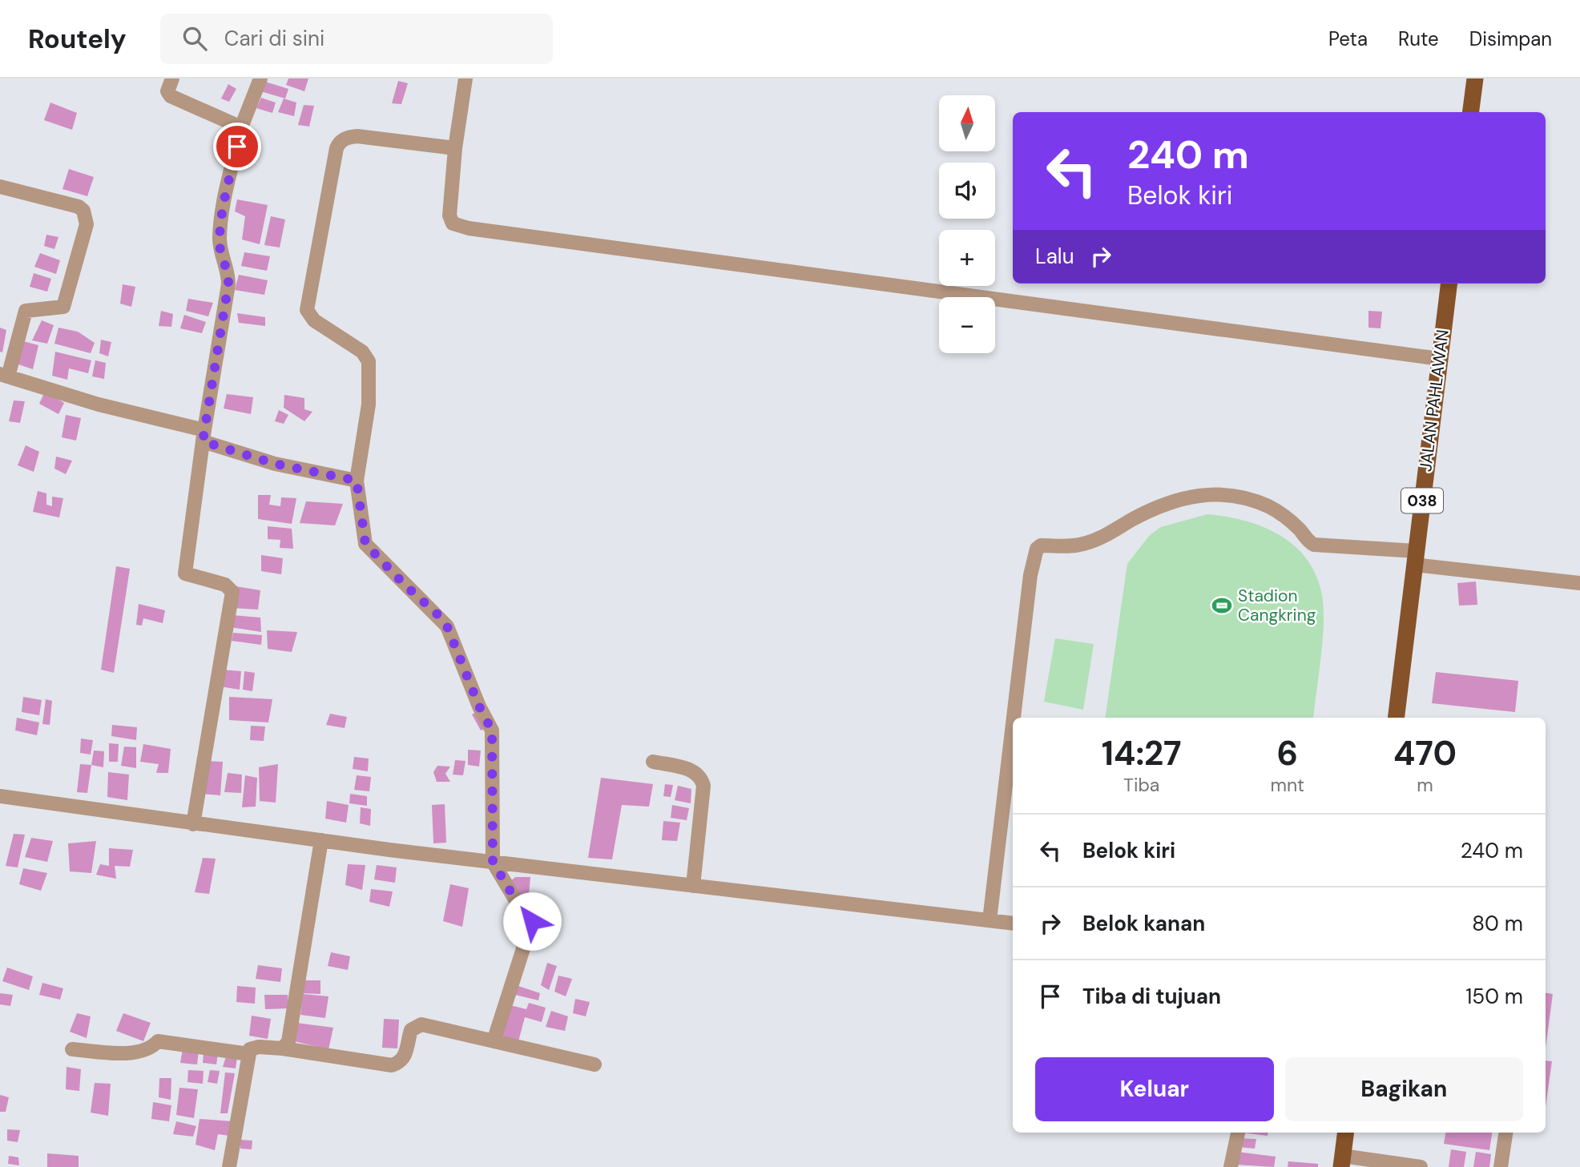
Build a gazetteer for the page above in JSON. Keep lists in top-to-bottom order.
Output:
{
  "streets": {
    "main road": ["JALAN PAHLAWAN", "038"]
  },
  "places": {
    "sports": ["Stadion Cangkring"]
  },
  "north": "top",
  "page": {
    "header": "Routely",
    "search": "Cari di sini",
    "nav": ["Peta", "Rute", "Disimpan"],
    "map_buttons": ["+", "−"],
    "turn": ["240 m", "Belok kiri"],
    "then": "Lalu",
    "eta": [
      "14:27",
      "Tiba",
      "6",
      "mnt",
      "470",
      "m"
    ],
    "list": [
      {
        "name": "Belok kiri",
        "value": "240 m"
      },
      {
        "name": "Belok kanan",
        "value": "80 m"
      },
      {
        "name": "Tiba di tujuan",
        "value": "150 m"
      }
    ],
    "buttons": ["Keluar", "Bagikan"]
  }
}
